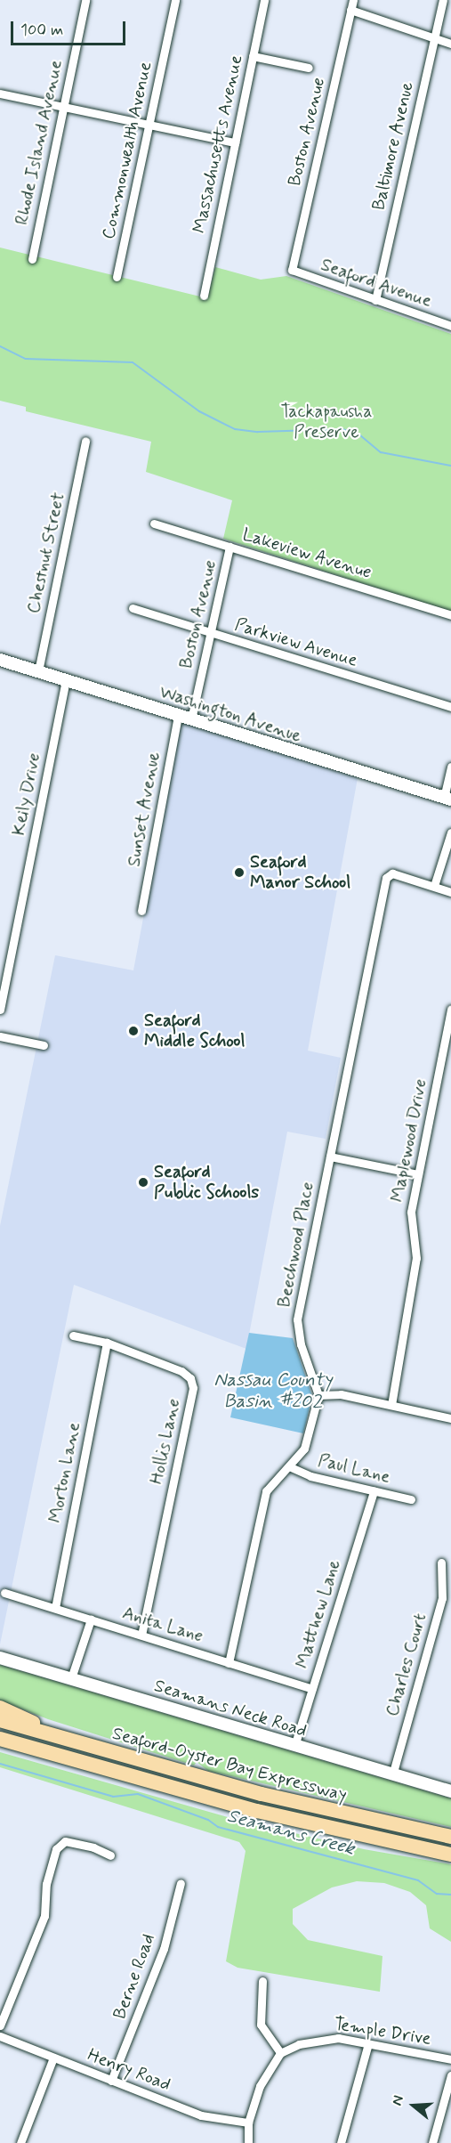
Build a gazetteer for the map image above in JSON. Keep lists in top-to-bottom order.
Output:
{
  "streets": {
    "highway": ["Seaford-Oyster Bay Expressway"],
    "street": [
      "Boston Avenue",
      "Rhode Island Avenue",
      "Massachusetts Avenue",
      "Baltimore Avenue",
      "Commonwealth Avenue",
      "Seaford Avenue",
      "Chestnut Street",
      "Lakeview Avenue",
      "Parkview Avenue",
      "Washington Avenue",
      "Keily Drive",
      "Sunset Avenue",
      "Maplewood Drive",
      "Beechwood Place",
      "Hollis Lane",
      "Paul Lane",
      "Morton Lane",
      "Matthew Lane",
      "Anita Lane",
      "Charles Court",
      "Seamans Neck Road",
      "Berne Road",
      "Temple Drive",
      "Henry Road"
    ]
  },
  "crossings": [
    ["Boston Avenue", "Seaford Avenue"],
    ["Boston Avenue", "Lakeview Avenue"],
    ["Boston Avenue", "Parkview Avenue"],
    ["Boston Avenue", "Washington Avenue"],
    ["Baltimore Avenue", "Seaford Avenue"],
    ["Chestnut Street", "Washington Avenue"],
    ["Washington Avenue", "Keily Drive"],
    ["Washington Avenue", "Sunset Avenue"],
    ["Hollis Lane", "Morton Lane"],
    ["Hollis Lane", "Anita Lane"],
    ["Paul Lane", "Matthew Lane"],
    ["Morton Lane", "Anita Lane"],
    ["Matthew Lane", "Anita Lane"],
    ["Matthew Lane", "Seamans Neck Road"],
    ["Charles Court", "Seamans Neck Road"],
    ["Berne Road", "Henry Road"]
  ],
  "water": ["Nassau County Basin #202", "Seamans Creek"],
  "parks": ["Tackapausha Preserve"],
  "places": ["Seaford Manor School", "Seaford Middle School", "Seaford Public Schools"],
  "scale_bar": "100 m",
  "north": "left"
}
